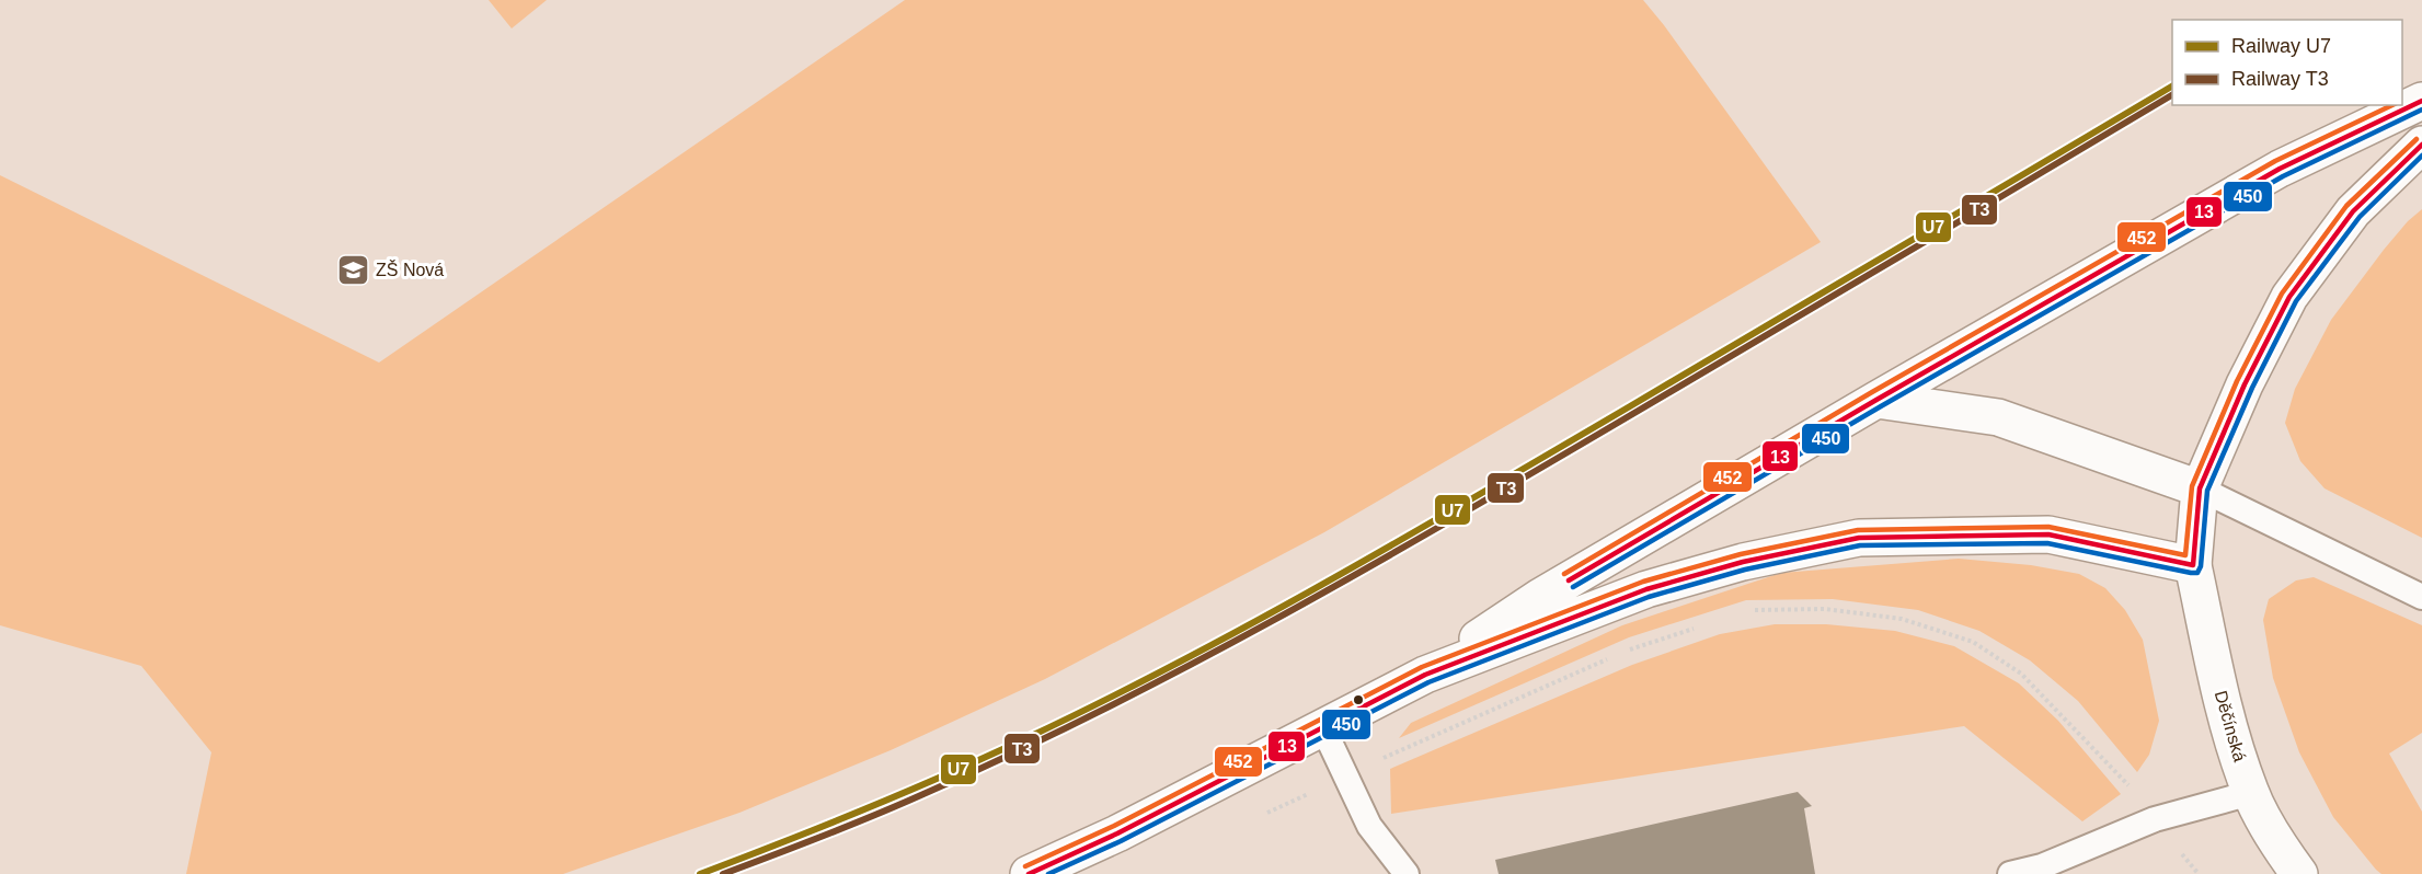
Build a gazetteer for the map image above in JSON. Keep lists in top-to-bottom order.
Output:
{
  "streets": {
    "main road": ["Děčínská"]
  },
  "places": {
    "school or university": ["ZŠ Nová"]
  },
  "lines": [
    "rail line U7",
    "rail line T3",
    "transit line 13",
    "transit line 452",
    "transit line 450"
  ],
  "legend": ["Railway U7", "Railway T3"]
}
